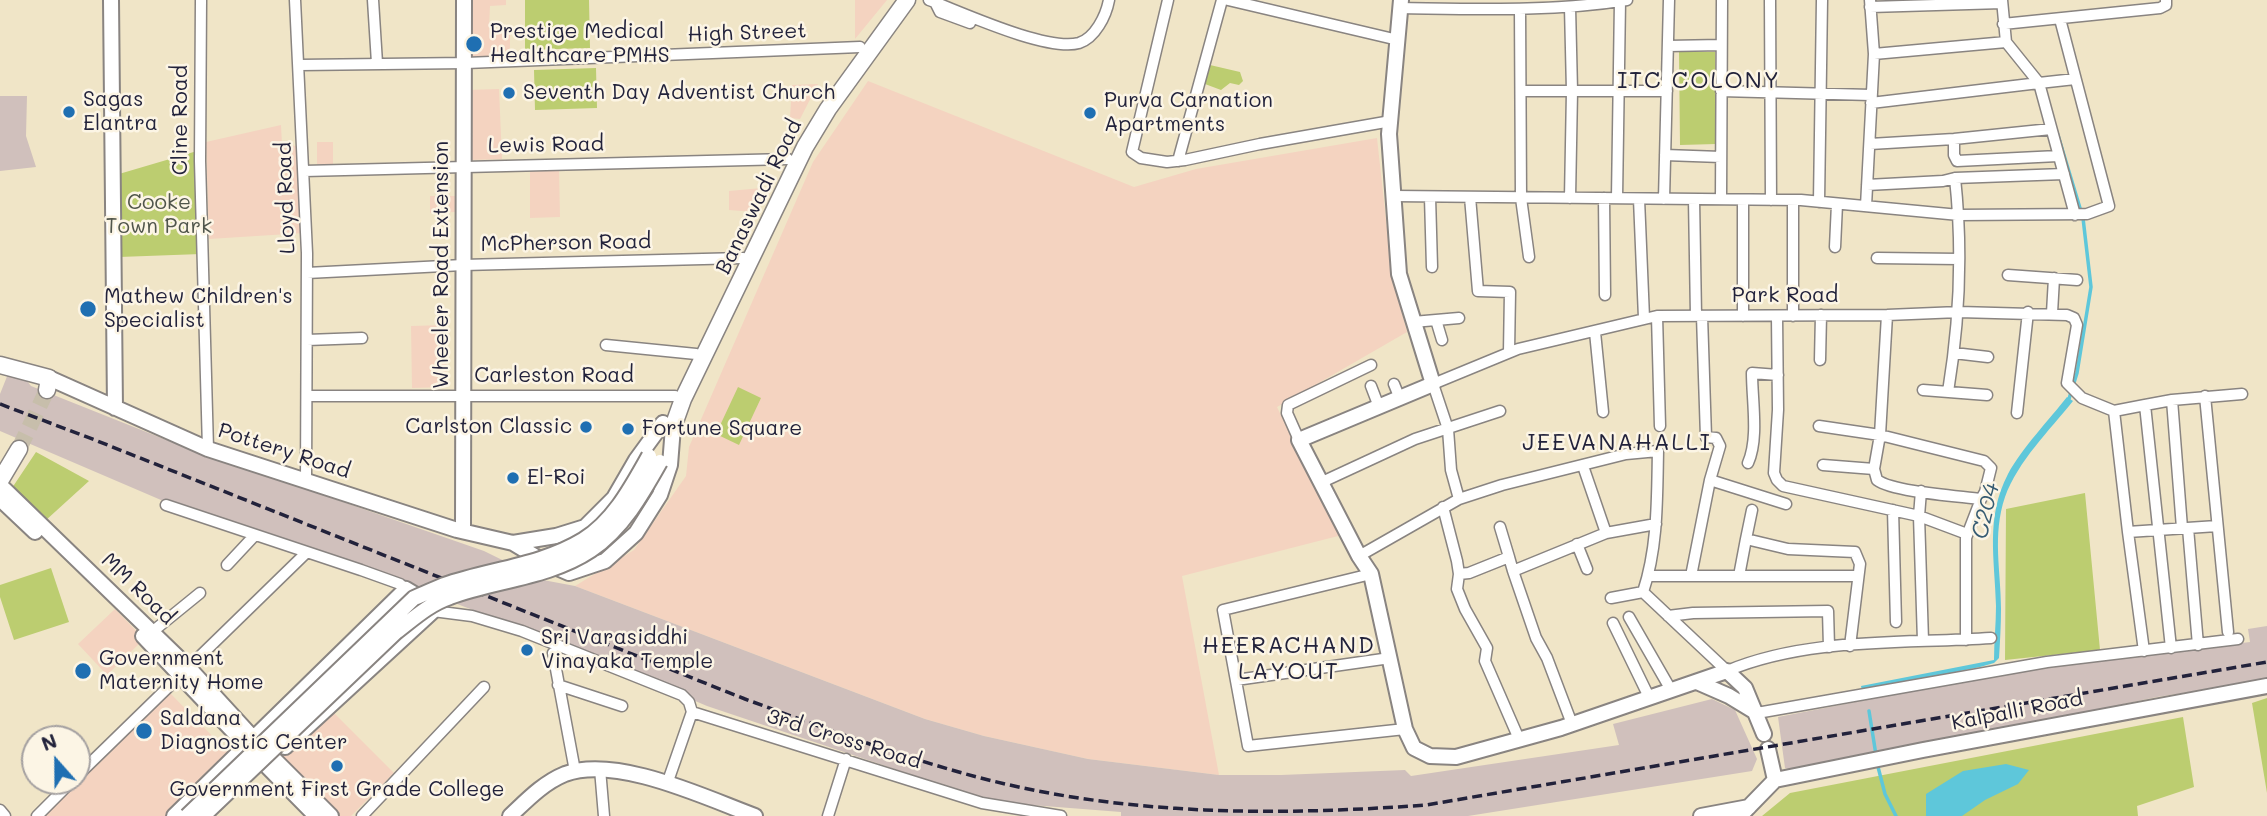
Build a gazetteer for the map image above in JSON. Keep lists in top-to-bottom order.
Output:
{
  "streets": {
    "main road": ["Banaswadi Road"],
    "street": [
      "High Street",
      "Cline Road",
      "Lewis Road",
      "Lloyd Road",
      "McPherson Road",
      "Wheeler Road Extension",
      "Park Road",
      "Carleston Road",
      "Pottery Road",
      "MM Road",
      "Kalpalli Road",
      "3rd Cross Road"
    ]
  },
  "crossings": [
    ["High Street", "Banaswadi Road"],
    ["High Street", "Lloyd Road"],
    ["High Street", "Wheeler Road Extension"],
    ["Cline Road", "Pottery Road"],
    ["Lewis Road", "Banaswadi Road"],
    ["Lewis Road", "Lloyd Road"],
    ["Lewis Road", "Wheeler Road Extension"],
    ["Banaswadi Road", "McPherson Road"],
    ["Banaswadi Road", "Carleston Road"],
    ["Banaswadi Road", "Pottery Road"],
    ["Lloyd Road", "McPherson Road"],
    ["Lloyd Road", "Carleston Road"],
    ["Lloyd Road", "Pottery Road"],
    ["McPherson Road", "Wheeler Road Extension"],
    ["Wheeler Road Extension", "Carleston Road"],
    ["Wheeler Road Extension", "Pottery Road"]
  ],
  "districts": ["ITC COLONY", "JEEVANAHALLI", "HEERACHAND LAYOUT"],
  "water": ["C204"],
  "parks": ["Cooke Town Park"],
  "places": [
    "Prestige Medical Healthcare PMHS",
    "Seventh Day Adventist Church",
    "Sagas Elantra",
    "Purva Carnation Apartments",
    "Mathew Children's Specialist",
    "Carlston Classic",
    "Fortune Square",
    "El-Roi",
    "Sri Varasiddhi Vinayaka Temple",
    "Government Maternity Home",
    "Saldana Diagnostic Center",
    "Government First Grade College"
  ],
  "north": "top"
}
